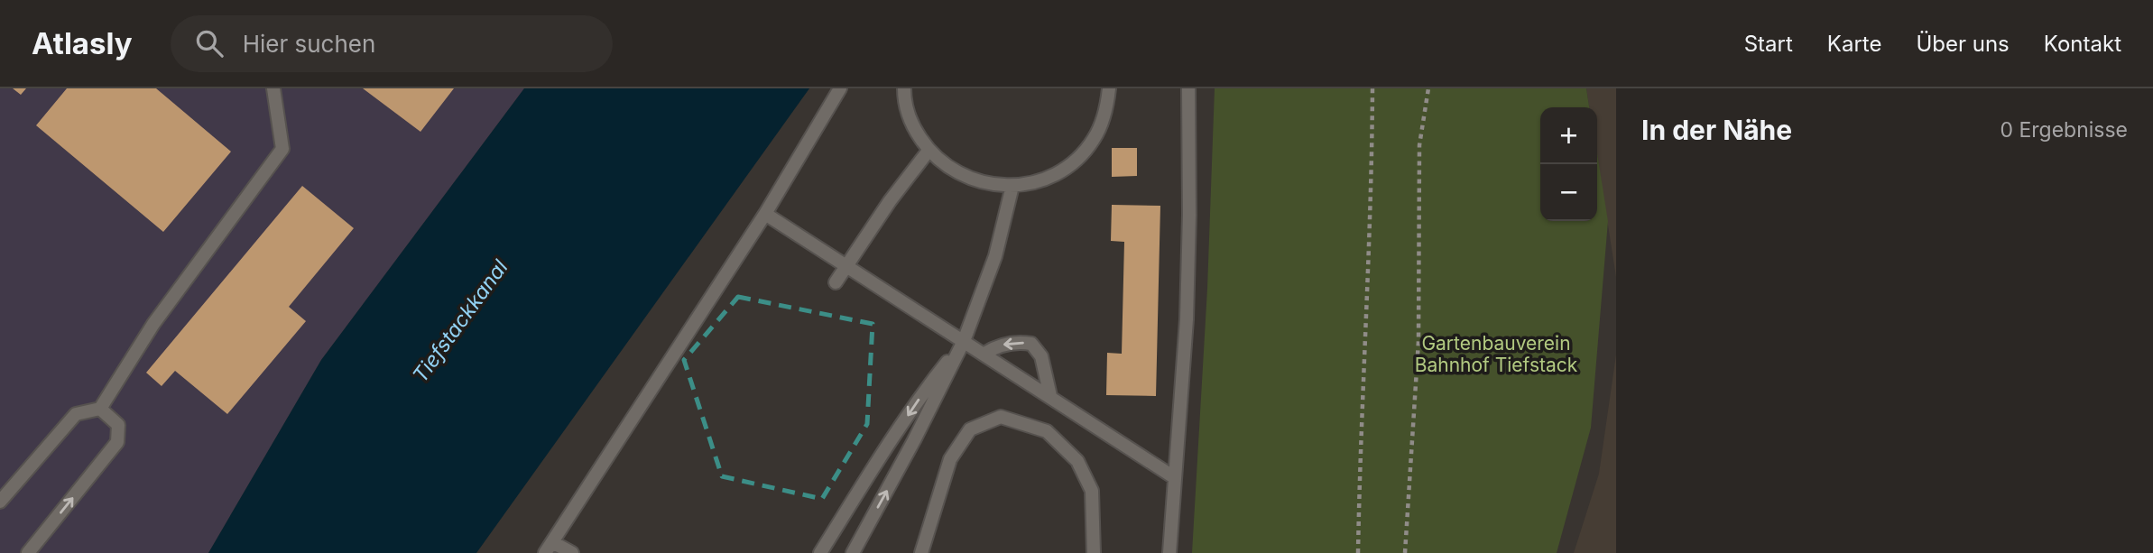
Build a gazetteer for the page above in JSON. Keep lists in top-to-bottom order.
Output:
{
  "water": ["Tiefstackkanal"],
  "parks": ["Gartenbauverein Bahnhof Tiefstack"],
  "page": {
    "header": "Atlasly",
    "search": "Hier suchen",
    "nav": [
      "Start",
      "Karte",
      "Über uns",
      "Kontakt"
    ],
    "heading": ["In der Nähe", "0 Ergebnisse"],
    "map_buttons": ["+", "−"]
  }
}
